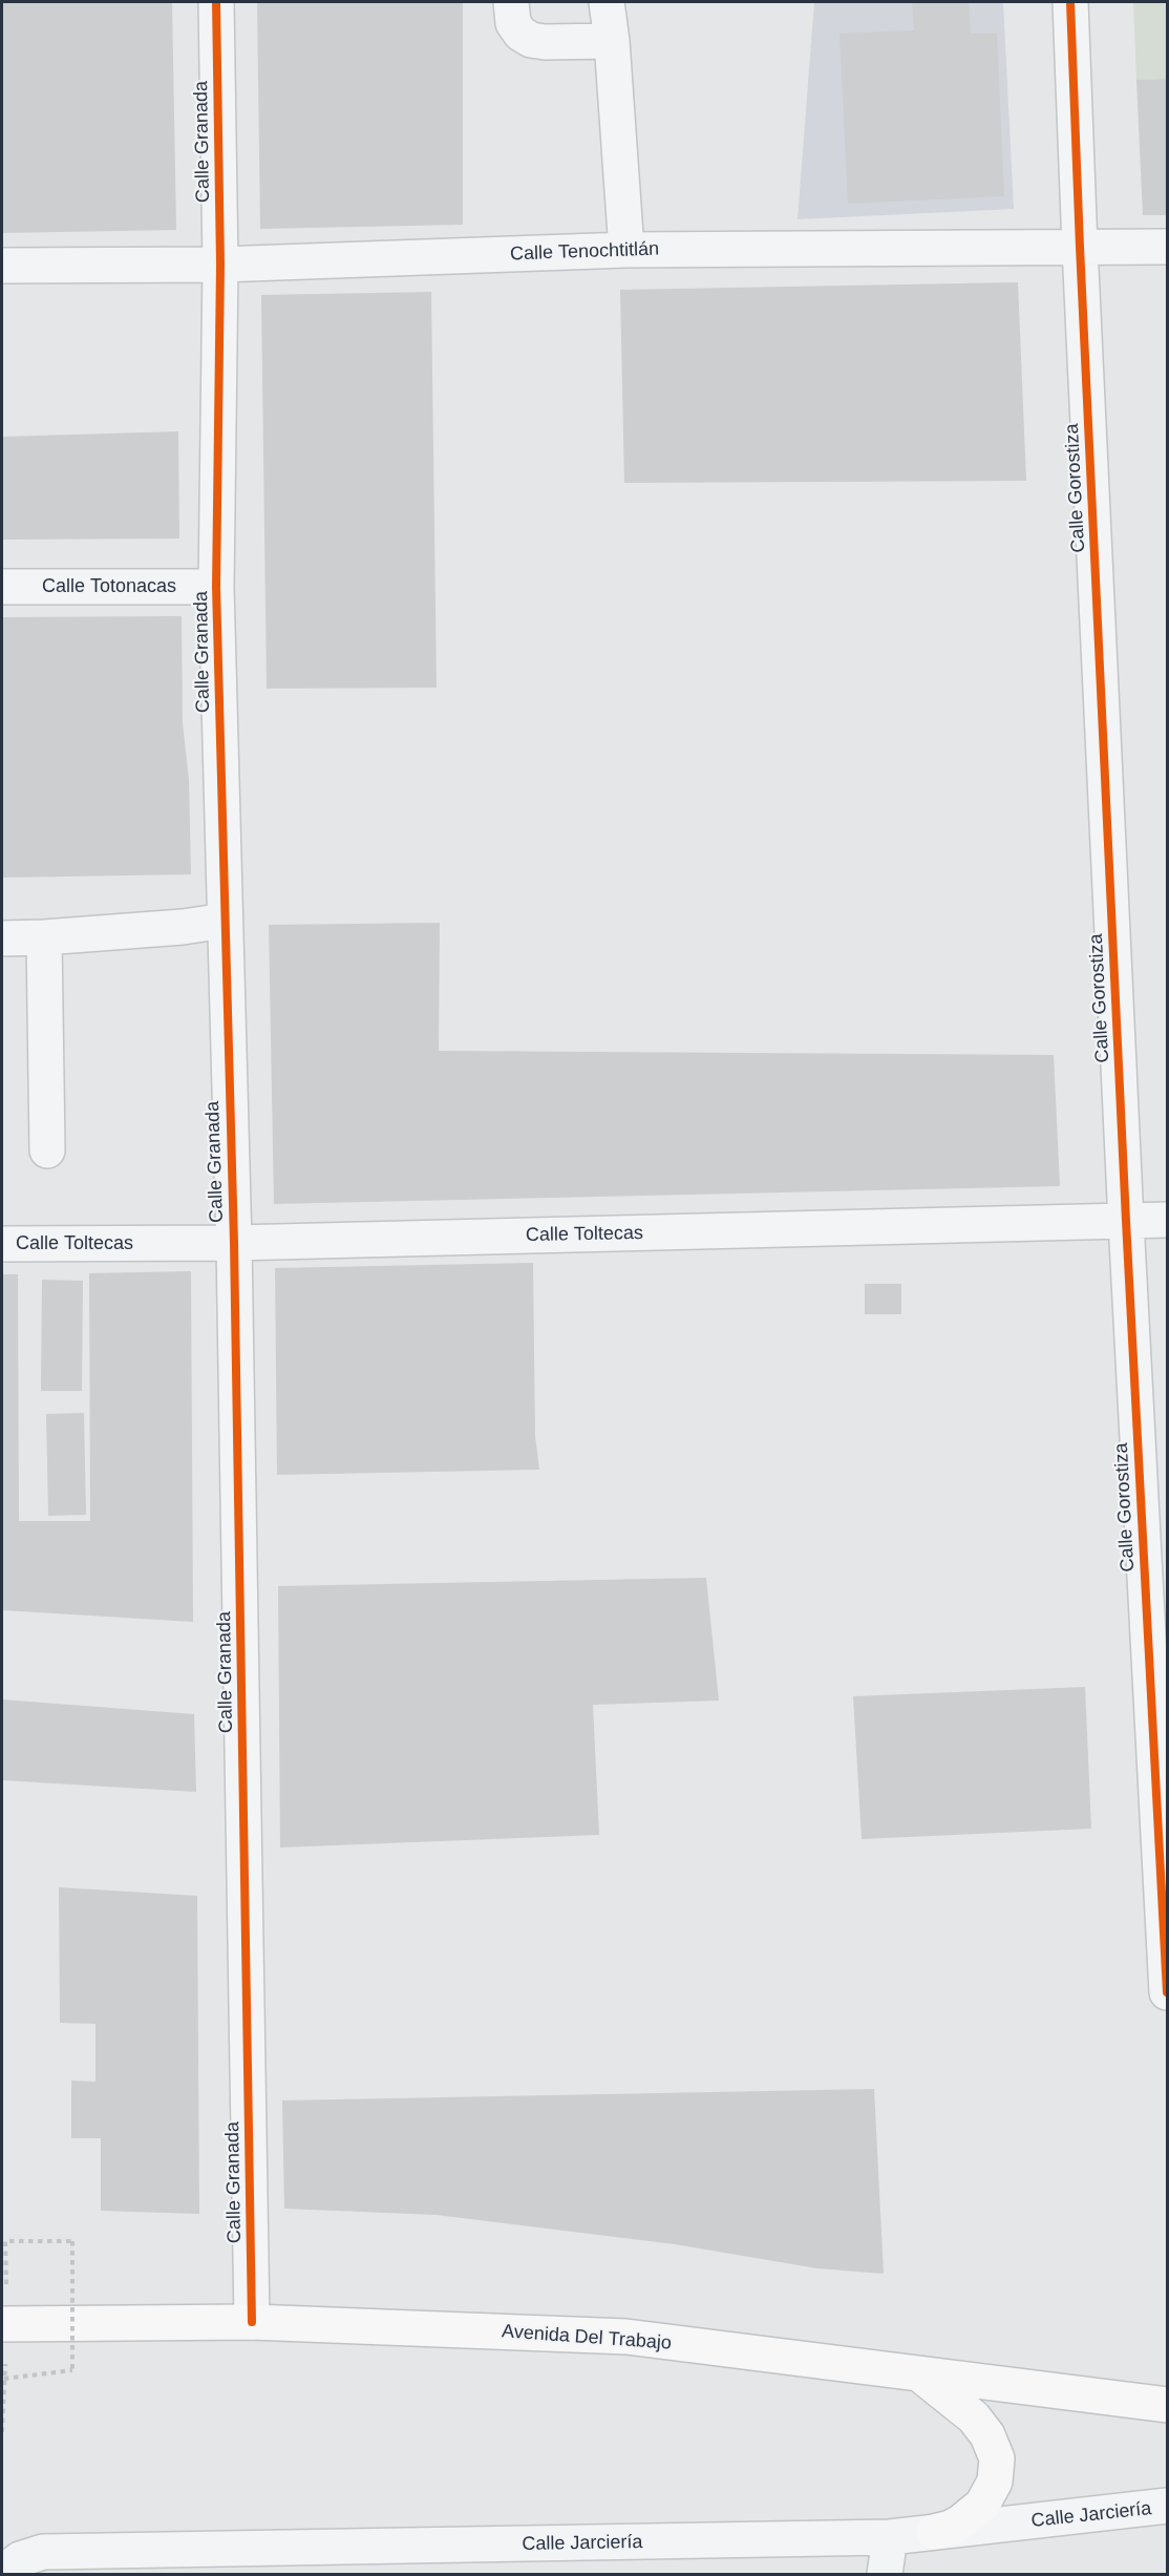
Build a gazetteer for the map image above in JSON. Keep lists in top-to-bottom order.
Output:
{
  "streets": {
    "main road": ["Avenida Del Trabajo"],
    "street": [
      "Calle Granada",
      "Calle Tenochtitlán",
      "Calle Gorostiza",
      "Calle Totonacas",
      "Calle Toltecas",
      "Calle Jarciería"
    ]
  },
  "crossings": [
    ["Calle Granada", "Calle Tenochtitlán"],
    ["Calle Granada", "Calle Totonacas"],
    ["Calle Granada", "Calle Toltecas"],
    ["Calle Granada", "Avenida Del Trabajo"],
    ["Calle Tenochtitlán", "Calle Gorostiza"],
    ["Calle Gorostiza", "Calle Toltecas"]
  ]
}
